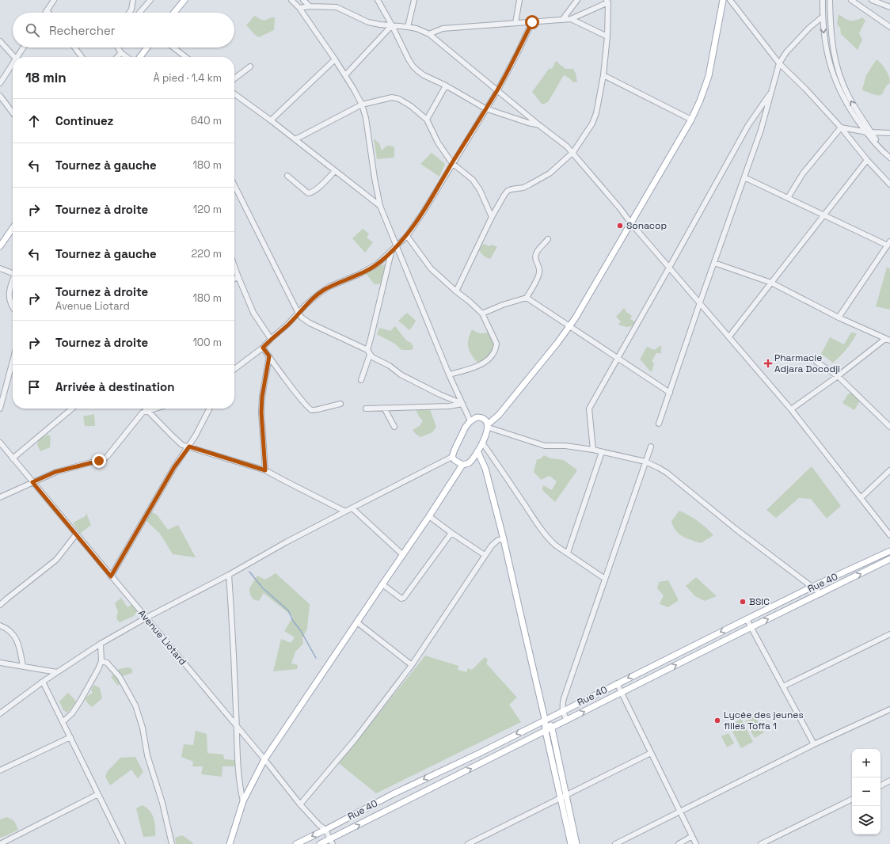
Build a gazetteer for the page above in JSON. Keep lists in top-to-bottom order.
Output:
{
  "streets": {
    "main road": ["Rue 40"],
    "street": ["Avenue Liotard"]
  },
  "crossings": [
    ["Rue 40", "Avenue Liotard"]
  ],
  "places": {
    "other": ["Sonacop", "BSIC", "Lycée des jeunes filles Toffa 1"],
    "health": ["Pharmacie Adjara Docodji"]
  },
  "page": {
    "search": "Rechercher",
    "heading": ["18 min", "À pied · 1.4 km"],
    "list": [
      ["Continuez", "640 m"],
      ["Tournez à gauche", "180 m"],
      ["Tournez à droite", "120 m"],
      ["Tournez à gauche", "220 m"],
      ["Tournez à droite", "Avenue Liotard", "180 m"],
      ["Tournez à droite", "100 m"],
      "Arrivée à destination"
    ],
    "map_buttons": ["+", "−"]
  }
}
